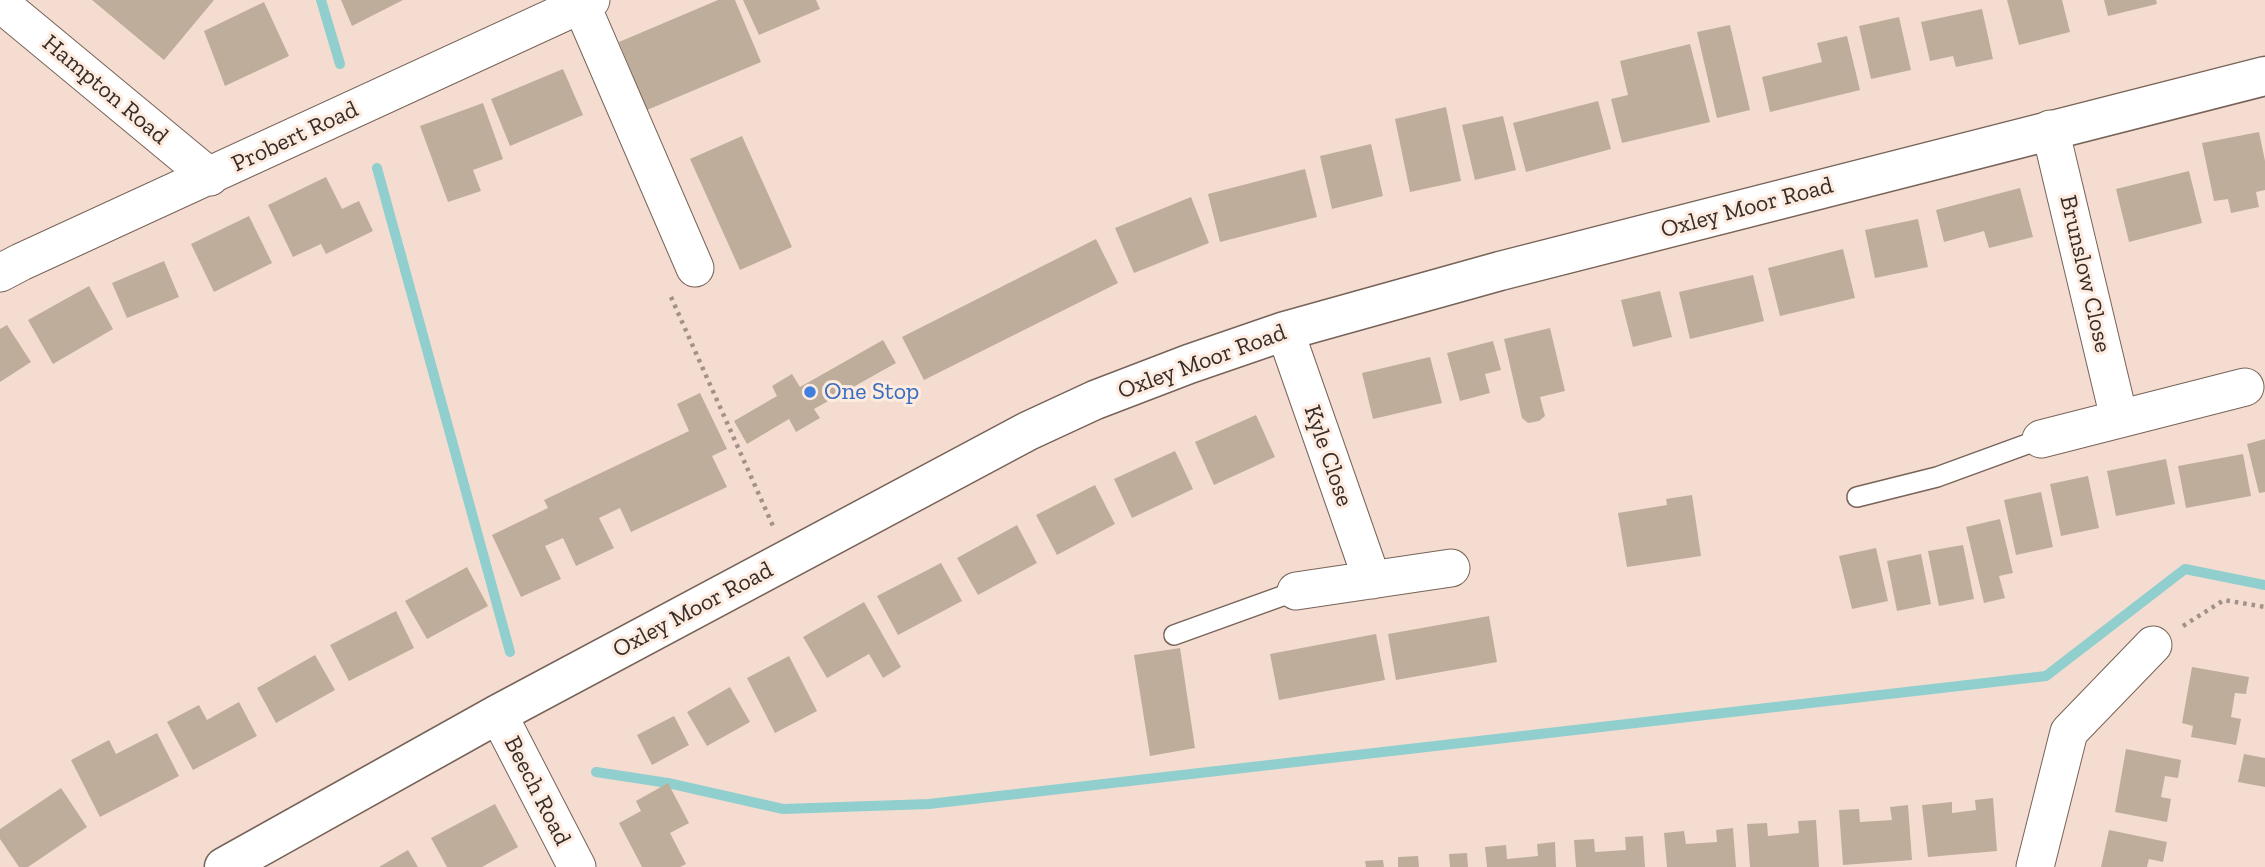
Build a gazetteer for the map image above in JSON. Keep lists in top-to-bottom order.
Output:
{
  "streets": {
    "street": [
      "Hampton Road",
      "Probert Road",
      "Oxley Moor Road",
      "Brunslow Close",
      "Kyle Close",
      "Beech Road"
    ]
  },
  "crossings": [
    ["Hampton Road", "Probert Road"],
    ["Oxley Moor Road", "Brunslow Close"],
    ["Oxley Moor Road", "Kyle Close"],
    ["Oxley Moor Road", "Beech Road"]
  ],
  "places": ["One Stop"]
}
